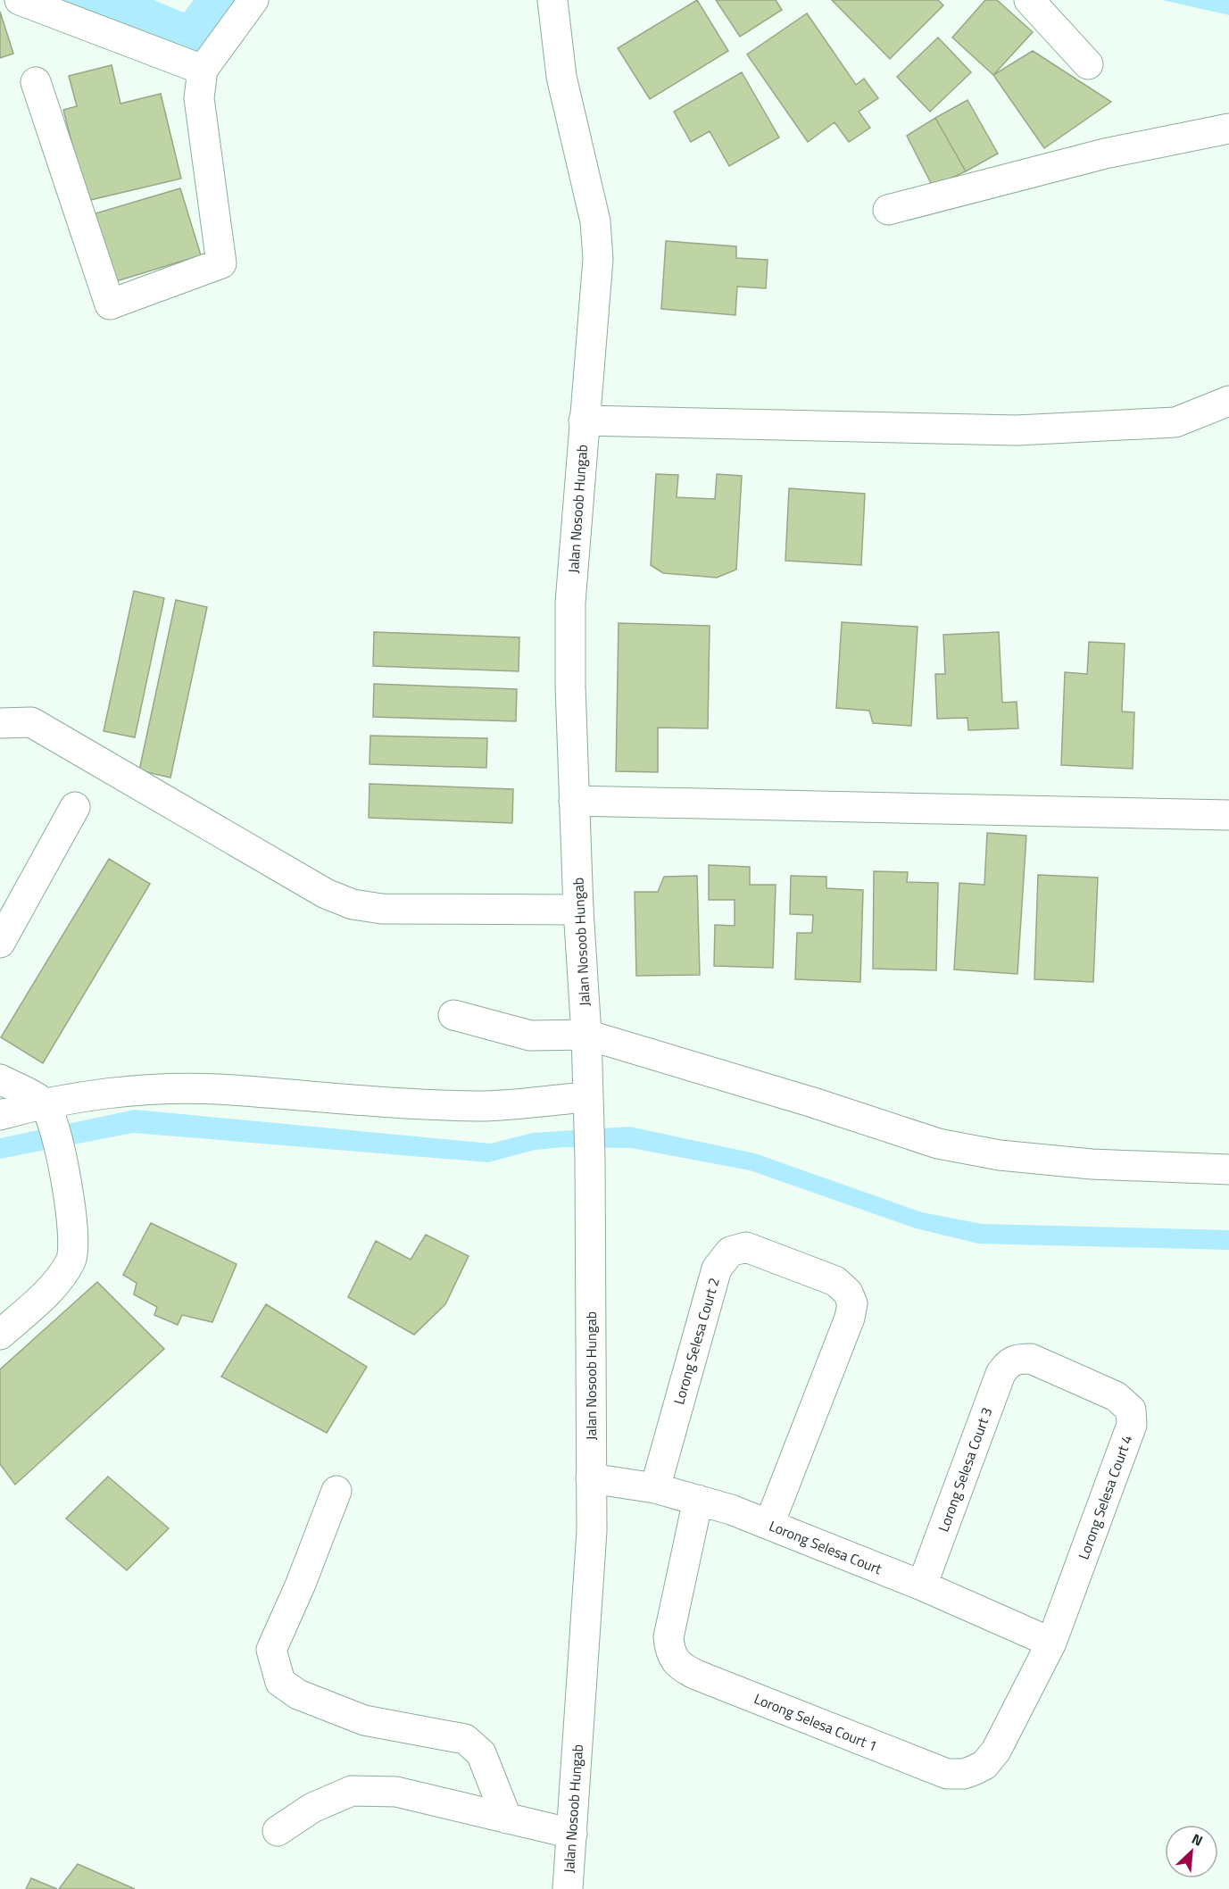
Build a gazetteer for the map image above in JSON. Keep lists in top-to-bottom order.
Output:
{
  "streets": {
    "street": [
      "Jalan Nosoob Hungab",
      "Lorong Selesa Court 2",
      "Lorong Selesa Court 3",
      "Lorong Selesa Court 4",
      "Lorong Selesa Court",
      "Lorong Selesa Court 1"
    ]
  },
  "crossings": [
    ["Jalan Nosoob Hungab", "Lorong Selesa Court"],
    ["Lorong Selesa Court 2", "Lorong Selesa Court"],
    ["Lorong Selesa Court 3", "Lorong Selesa Court 4"],
    ["Lorong Selesa Court 3", "Lorong Selesa Court"],
    ["Lorong Selesa Court 4", "Lorong Selesa Court"],
    ["Lorong Selesa Court 4", "Lorong Selesa Court 1"],
    ["Lorong Selesa Court", "Lorong Selesa Court 1"]
  ],
  "north": "top right"
}
